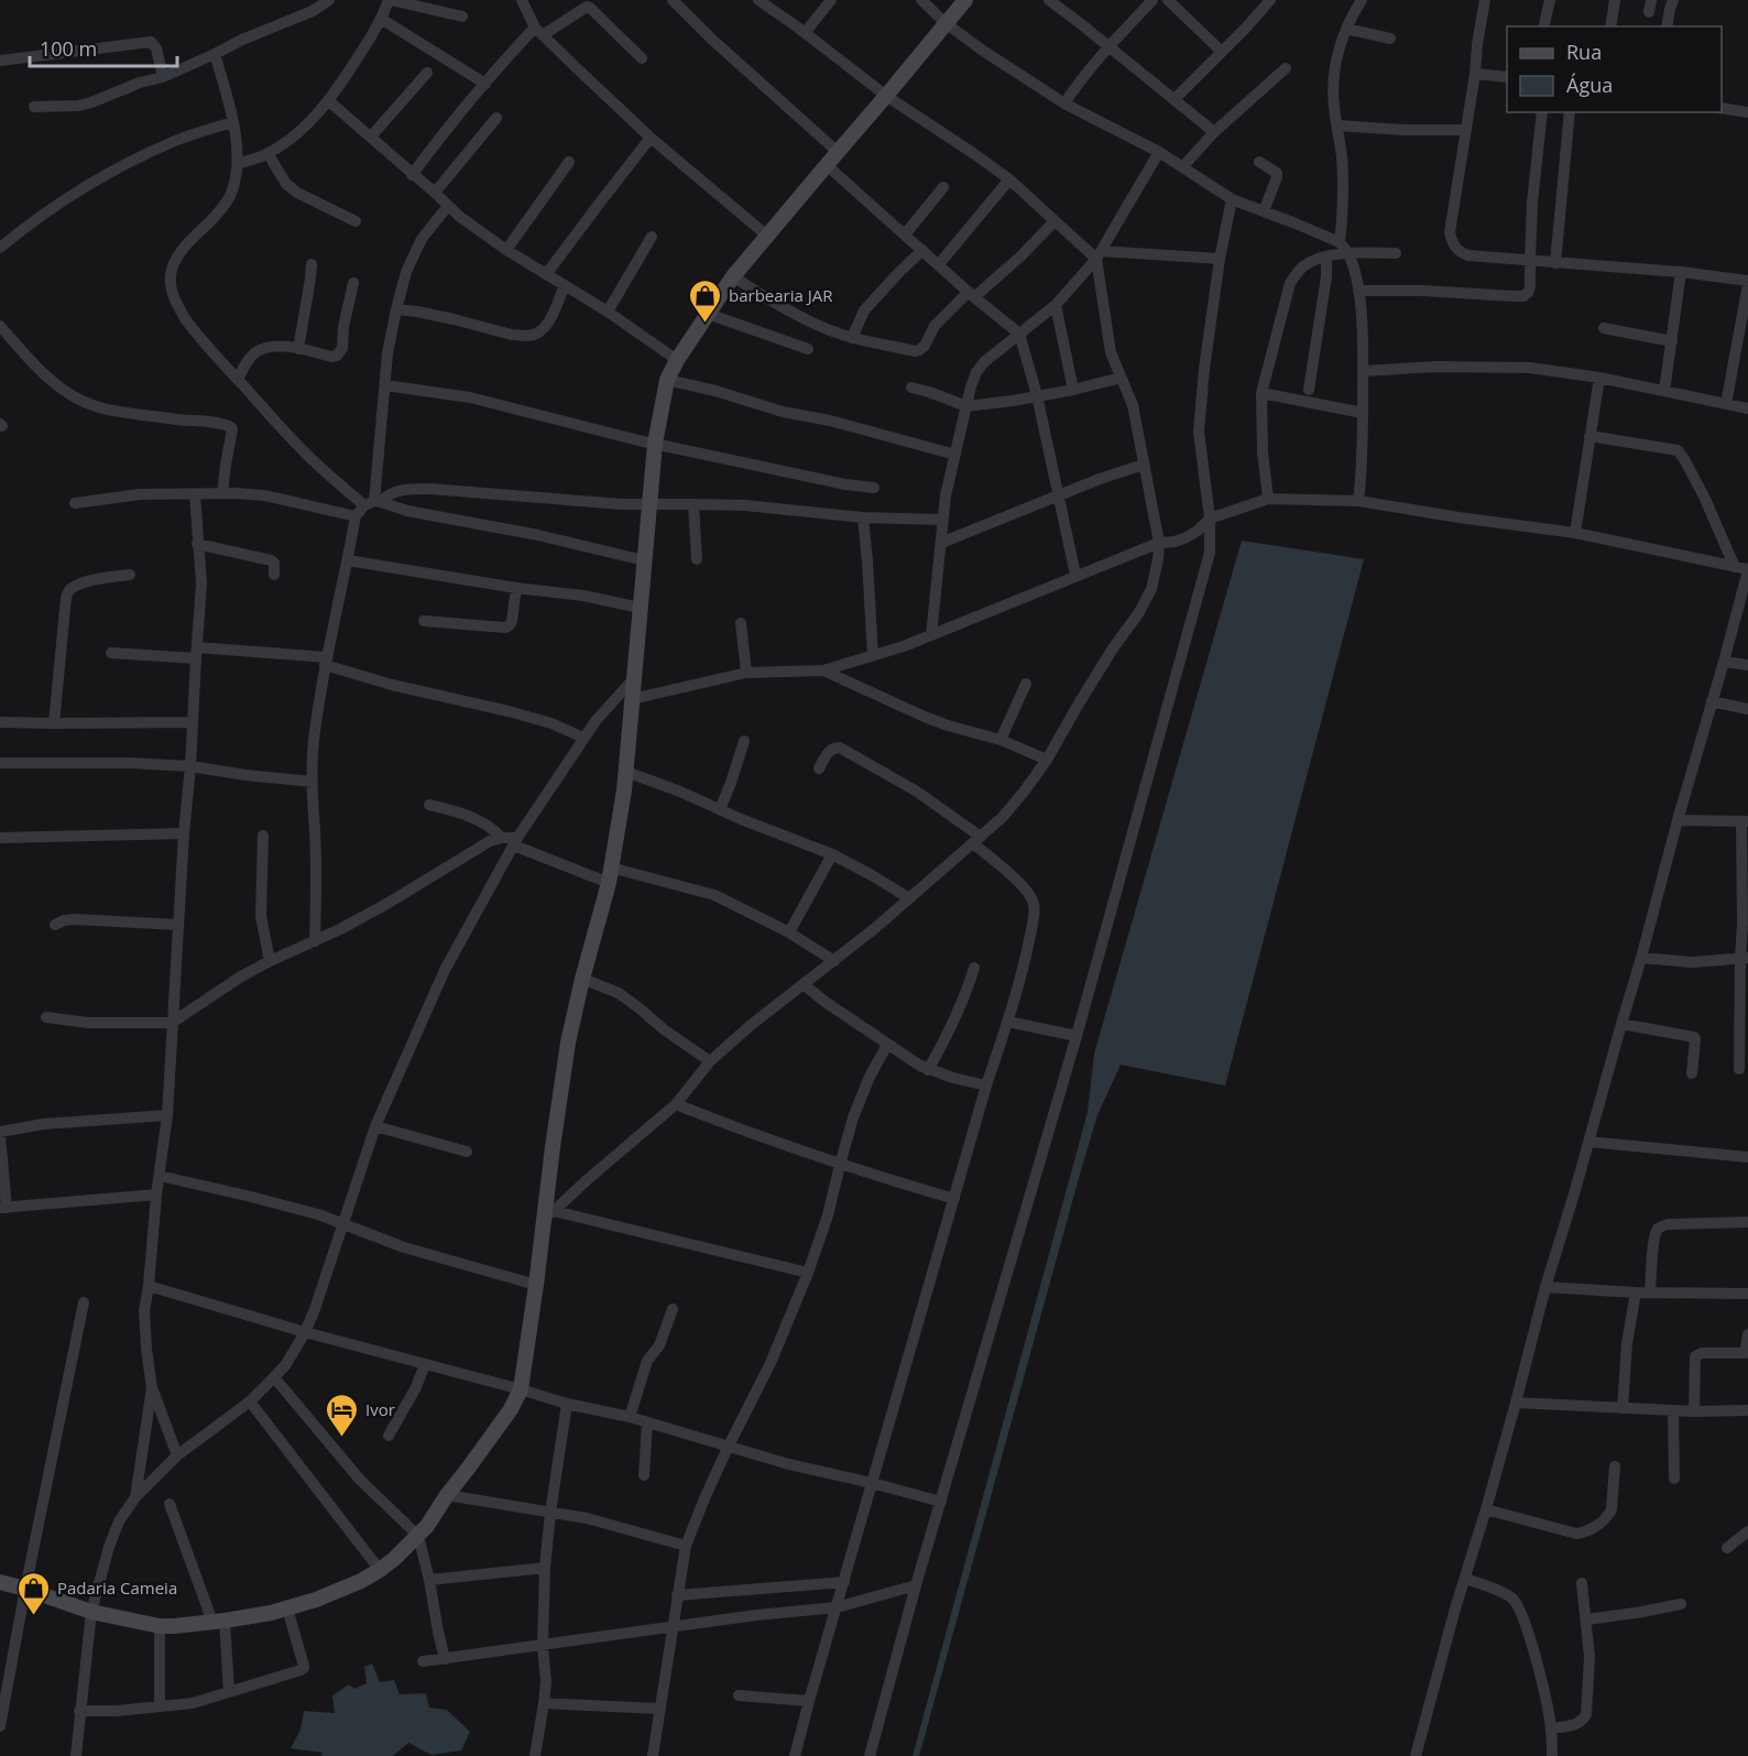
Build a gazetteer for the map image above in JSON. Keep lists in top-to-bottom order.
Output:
{
  "places": {
    "shop": ["barbearia JAR", "Padaria Cameia"],
    "hotel": ["Ivor"]
  },
  "legend": ["Rua", "Água"],
  "scale_bar": "100 m"
}
